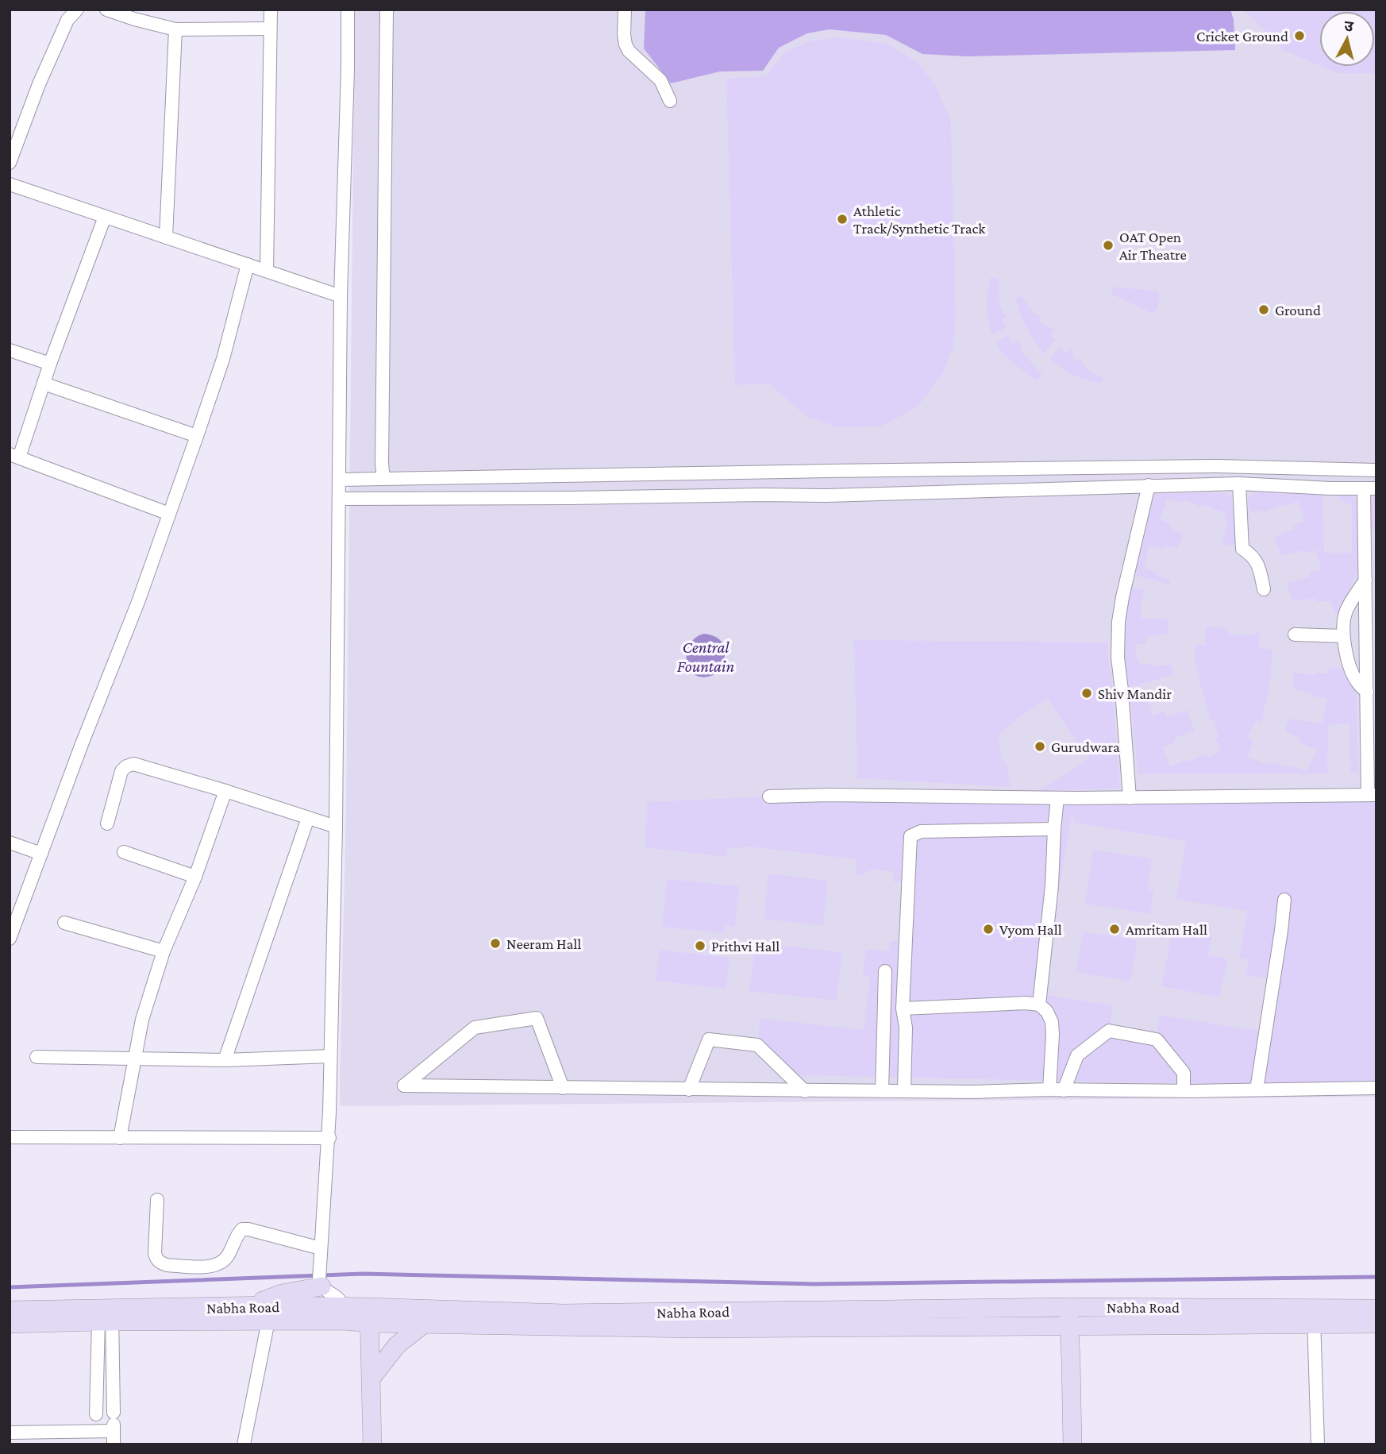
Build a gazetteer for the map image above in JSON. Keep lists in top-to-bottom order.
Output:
{
  "streets": {
    "main road": ["Nabha Road"]
  },
  "water": ["Central Fountain"],
  "places": [
    "Cricket Ground",
    "Athletic Track/Synthetic Track",
    "OAT Open Air Theatre",
    "Ground",
    "Shiv Mandir",
    "Gurudwara",
    "Vyom Hall",
    "Amritam Hall",
    "Neeram Hall",
    "Prithvi Hall"
  ],
  "north": "top"
}
